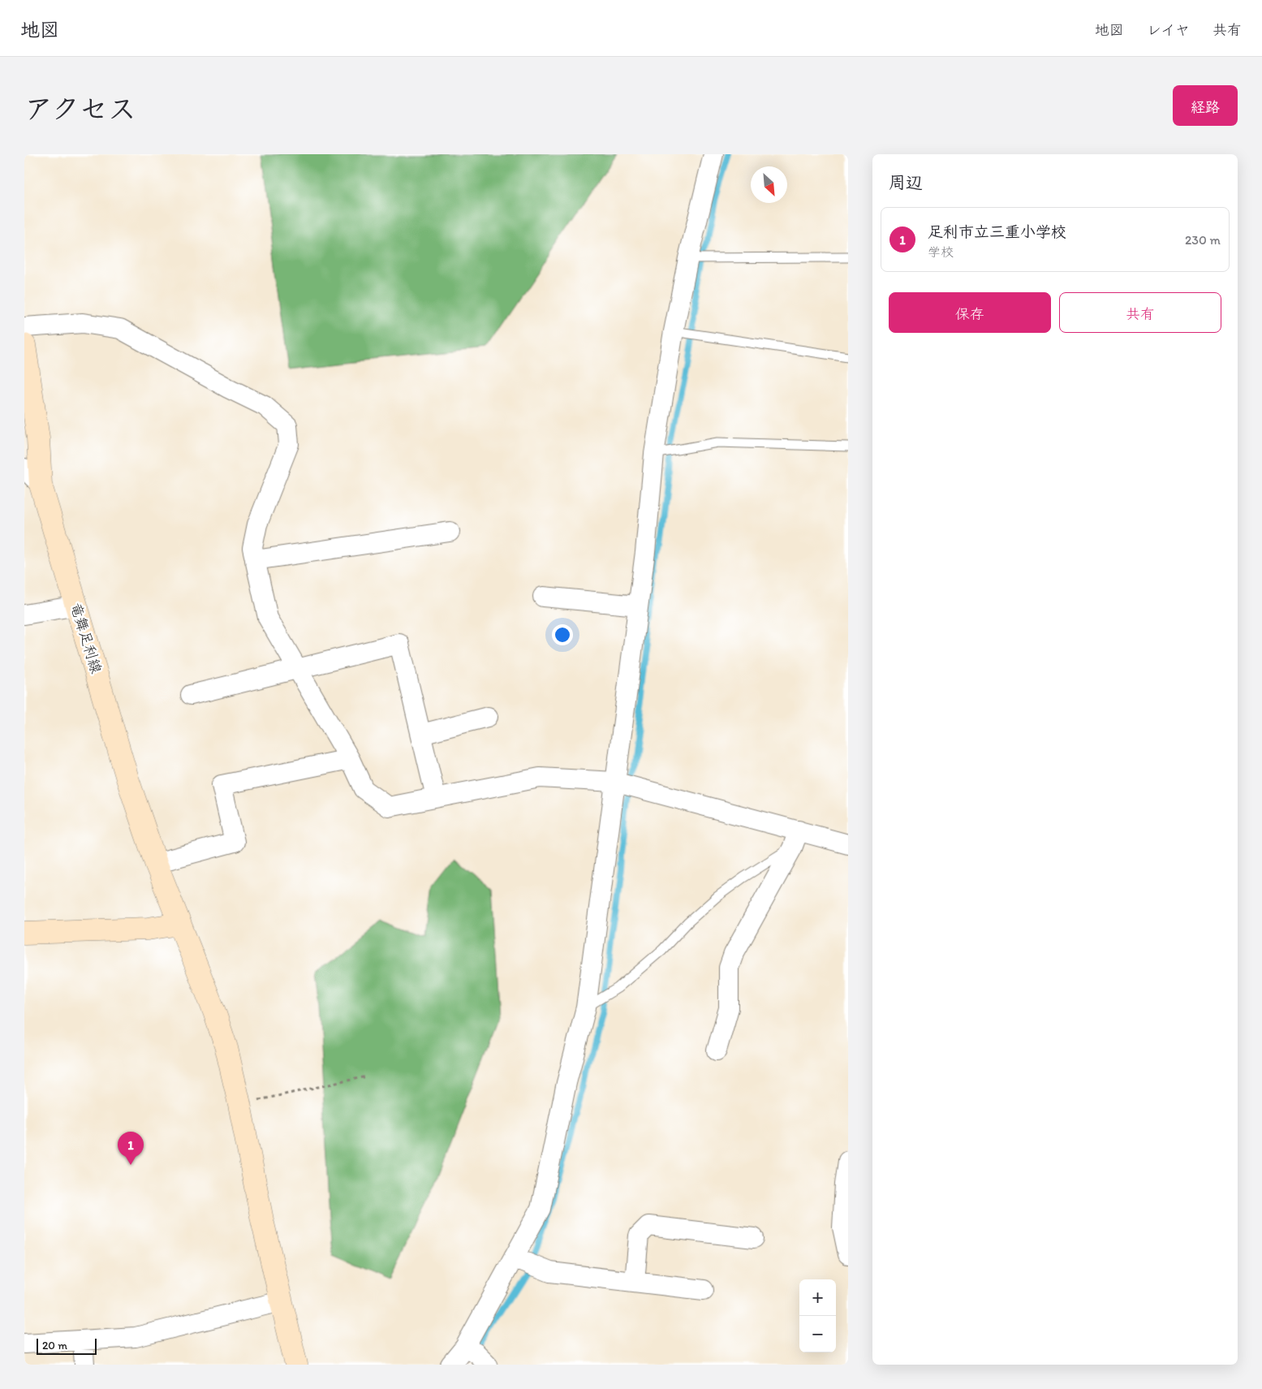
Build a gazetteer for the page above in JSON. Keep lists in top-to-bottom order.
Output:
{
  "streets": {
    "street": ["竜舞足利線"]
  },
  "scale_bar": "20 m",
  "north": "bottom right",
  "page": {
    "header": "地図",
    "nav": ["地図", "レイヤ", "共有"],
    "title": "アクセス",
    "buttons": [
      "経路",
      ["保存", "共有"]
    ],
    "heading": "周辺",
    "list": [
      {
        "mark": "1",
        "name": "足利市立三重小学校",
        "note": "学校",
        "value": "230 m"
      }
    ],
    "pins": "1",
    "map_buttons": ["+", "−"],
    "scale": "20 m"
  }
}
